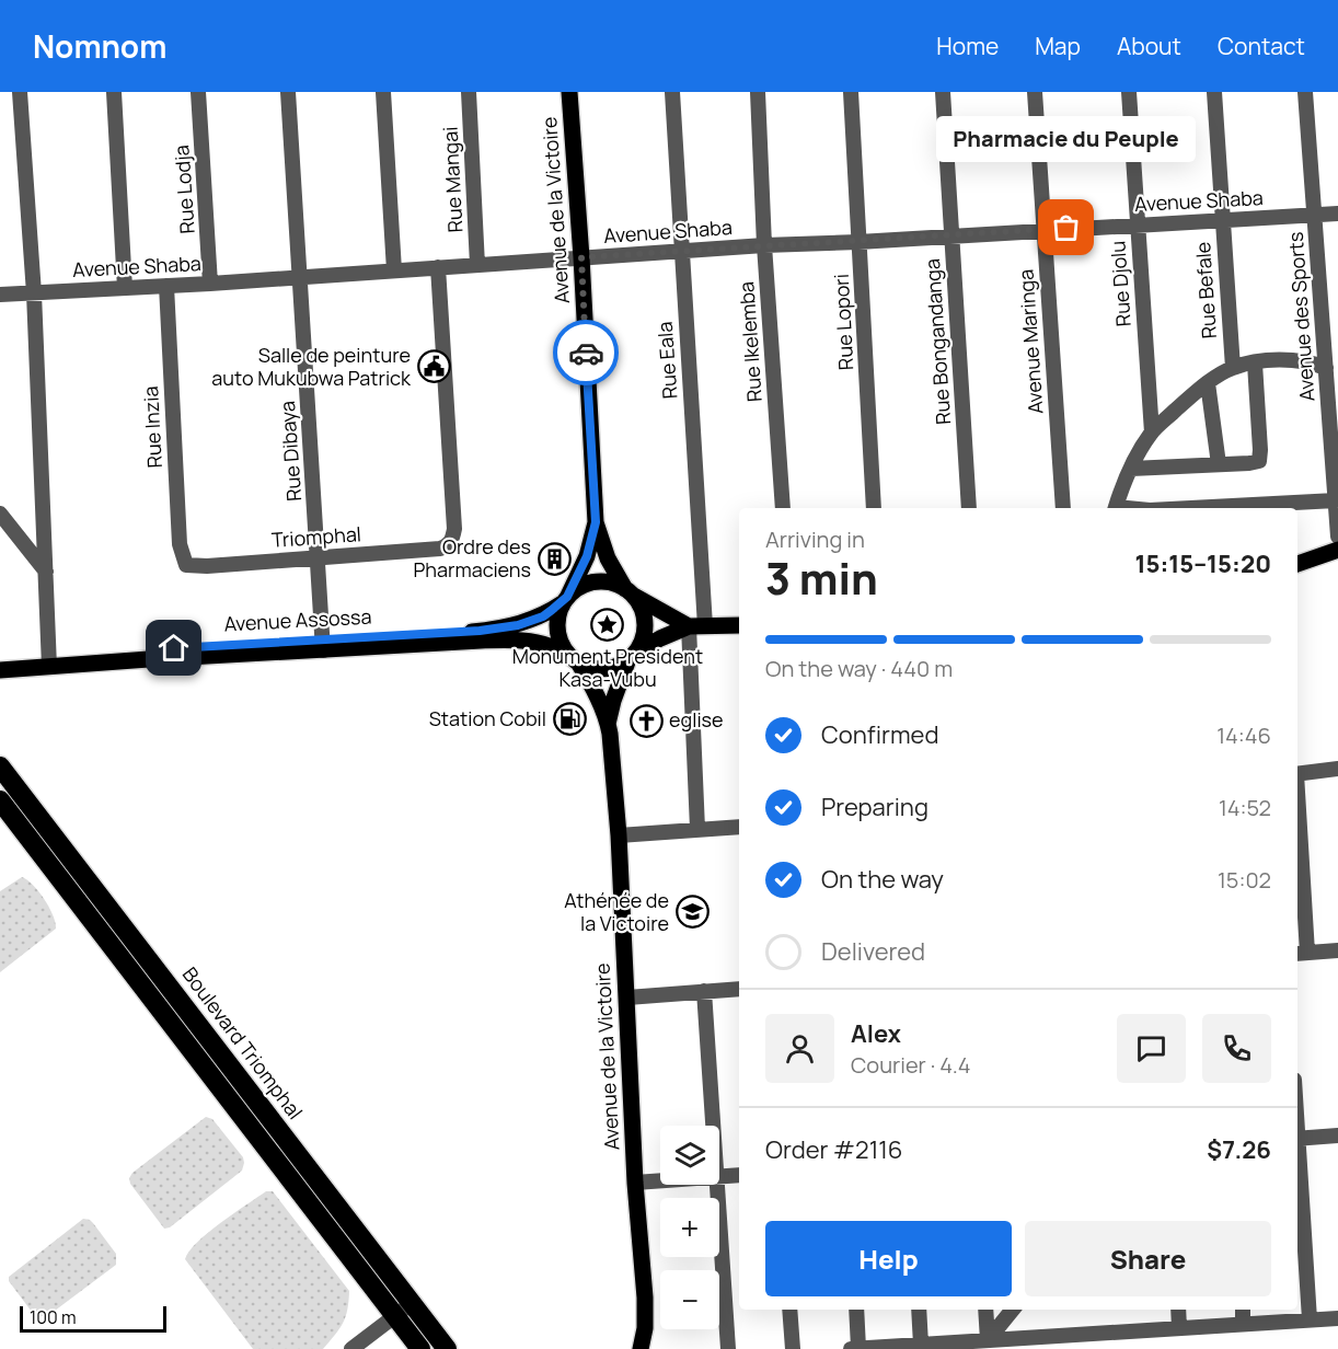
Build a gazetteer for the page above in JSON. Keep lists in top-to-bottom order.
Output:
{
  "streets": {
    "highway": ["Boulevard Triomphal"],
    "main road": ["Avenue de la Victoire", "Avenue Assossa"],
    "street": [
      "Rue Mangai",
      "Rue Lodja",
      "Avenue Shaba",
      "Rue Djolu",
      "Rue Befale",
      "Avenue des Sports",
      "Rue Lopori",
      "Rue Ikelemba",
      "Rue Bongandanga",
      "Avenue Maringa",
      "Rue Eala",
      "Rue Inzia",
      "Rue Dibaya",
      "Triomphal"
    ]
  },
  "crossings": [
    ["Rue Mangai", "Avenue Shaba"],
    ["Rue Lodja", "Avenue Shaba"],
    ["Avenue Shaba", "Avenue de la Victoire"],
    ["Avenue Shaba", "Rue Djolu"],
    ["Avenue Shaba", "Rue Befale"],
    ["Avenue Shaba", "Avenue des Sports"],
    ["Avenue Shaba", "Rue Lopori"],
    ["Avenue Shaba", "Rue Ikelemba"],
    ["Avenue Shaba", "Rue Bongandanga"],
    ["Avenue Shaba", "Avenue Maringa"],
    ["Avenue Shaba", "Rue Eala"],
    ["Avenue Shaba", "Rue Inzia"],
    ["Avenue Shaba", "Rue Dibaya"],
    ["Avenue Shaba", "Triomphal"],
    ["Rue Inzia", "Triomphal"],
    ["Rue Dibaya", "Triomphal"],
    ["Rue Dibaya", "Avenue Assossa"]
  ],
  "places": {
    "other": ["Pharmacie du Peuple"],
    "public building": ["Salle de peinture auto Mukubwa Patrick"],
    "building": ["Ordre des Pharmaciens"],
    "place": ["Monument President Kasa-Vubu"],
    "fuel station": ["Station Cobil"],
    "church": ["eglise"],
    "school or university": ["Athénée de la Victoire"]
  },
  "scale_bar": "100 m",
  "page": {
    "header": "Nomnom",
    "nav": [
      "Home",
      "Map",
      "About",
      "Contact"
    ],
    "bubble": "Pharmacie du Peuple",
    "heading": ["3 min", "Arriving in", "15:15–15:20"],
    "panel": [
      "Alex",
      "Courier · 4.4",
      "Order #2116",
      "$7.26"
    ],
    "bar": "On the way · 440 m",
    "list": [
      ["Confirmed", "14:46"],
      ["Preparing", "14:52"],
      ["On the way", "15:02"],
      "Delivered"
    ],
    "map_buttons": ["+", "−"],
    "buttons": ["Help", "Share"],
    "scale": "100 m"
  }
}
